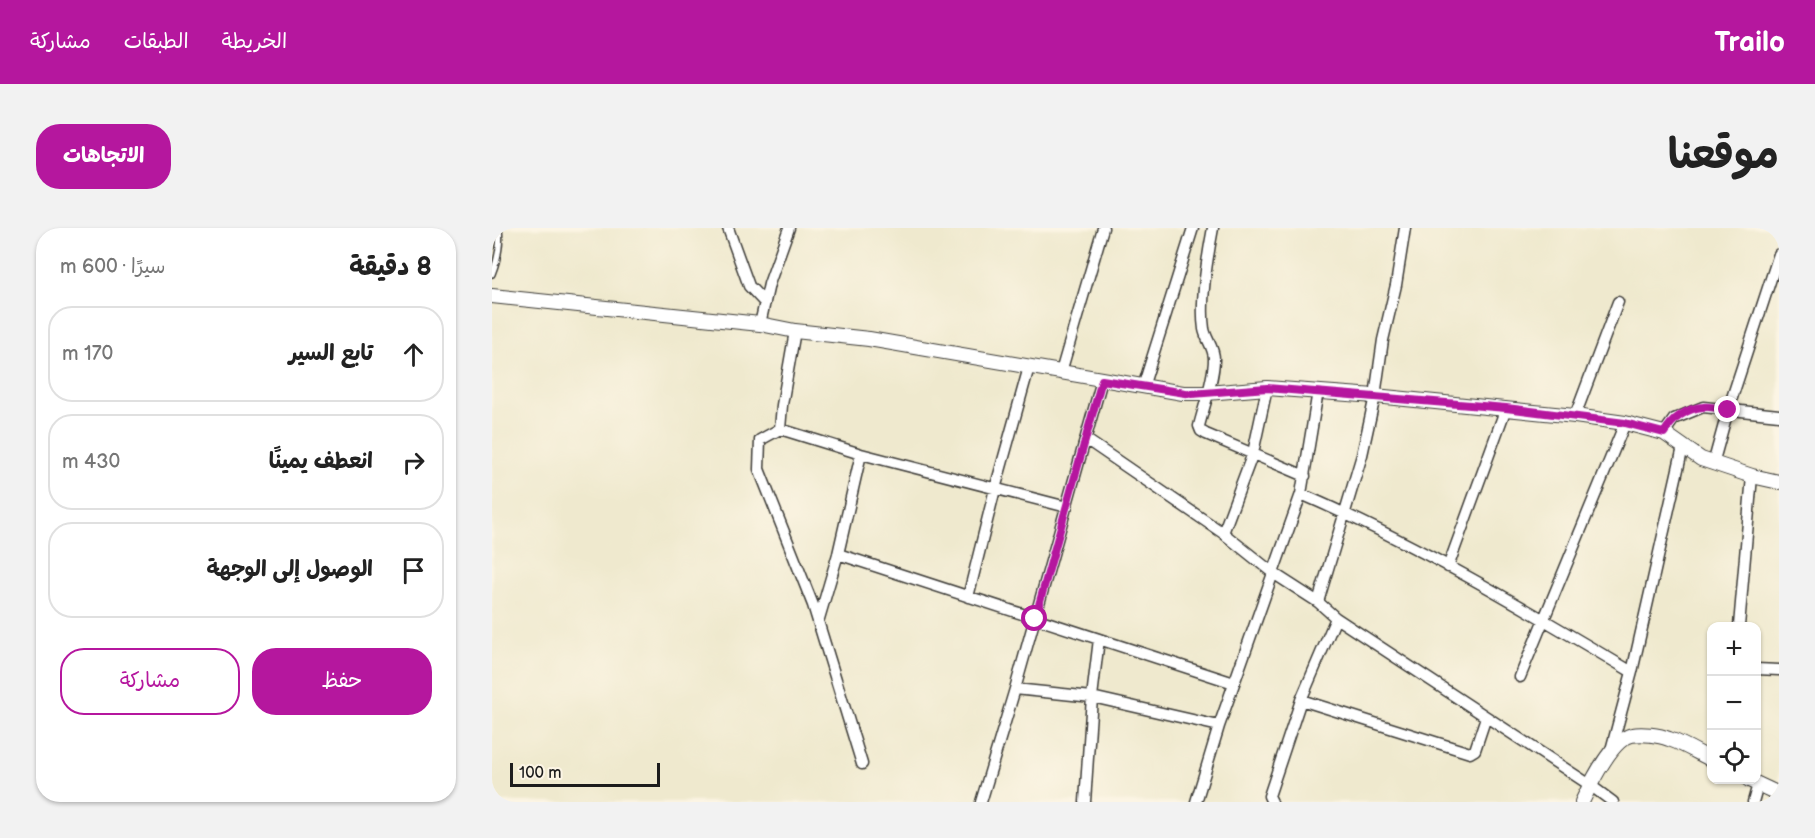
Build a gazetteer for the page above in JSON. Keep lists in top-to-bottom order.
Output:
{
  "scale_bar": "100 m",
  "page": {
    "header": "Trailo",
    "nav": ["الخريطة", "الطبقات", "مشاركة"],
    "title": "موقعنا",
    "buttons": [
      "الاتجاهات",
      ["حفظ", "مشاركة"]
    ],
    "heading": ["8 دقيقة", "سيرًا · 600 m"],
    "list": [
      ["تابع السير", "170 m"],
      ["انعطف يمينًا", "430 m"],
      "الوصول إلى الوجهة"
    ],
    "map_buttons": ["+", "−"],
    "scale": "100 m"
  }
}
